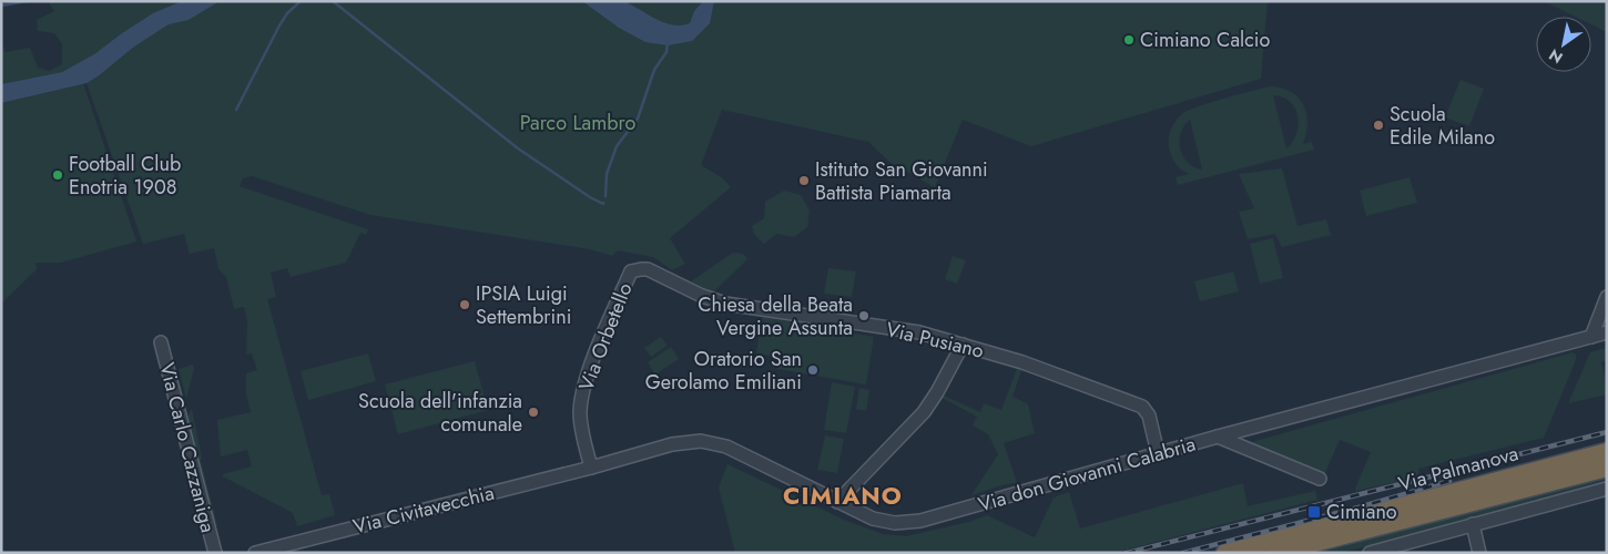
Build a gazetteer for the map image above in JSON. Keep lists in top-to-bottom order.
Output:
{
  "streets": {
    "highway": ["Via Palmanova"],
    "street": [
      "Via Orbetello",
      "Via Pusiano",
      "Via Carlo Cazzaniga",
      "Via don Giovanni Calabria",
      "Via Civitavecchia"
    ]
  },
  "crossings": [
    ["Via Orbetello", "Via Pusiano"],
    ["Via Orbetello", "Via don Giovanni Calabria"],
    ["Via Orbetello", "Via Civitavecchia"],
    ["Via Pusiano", "Via don Giovanni Calabria"],
    ["Via don Giovanni Calabria", "Via Civitavecchia"]
  ],
  "districts": ["CIMIANO"],
  "parks": ["Parco Lambro"],
  "places": {
    "other": [
      "Cimiano Calcio",
      "Scuola Edile Milano",
      "Football Club Enotria 1908",
      "Istituto San Giovanni Battista Piamarta",
      "IPSIA Luigi Settembrini",
      "Chiesa della Beata Vergine Assunta",
      "Oratorio San Gerolamo Emiliani",
      "Scuola dell'infanzia comunale"
    ],
    "transit": ["Cimiano"]
  },
  "north": "bottom left"
}
